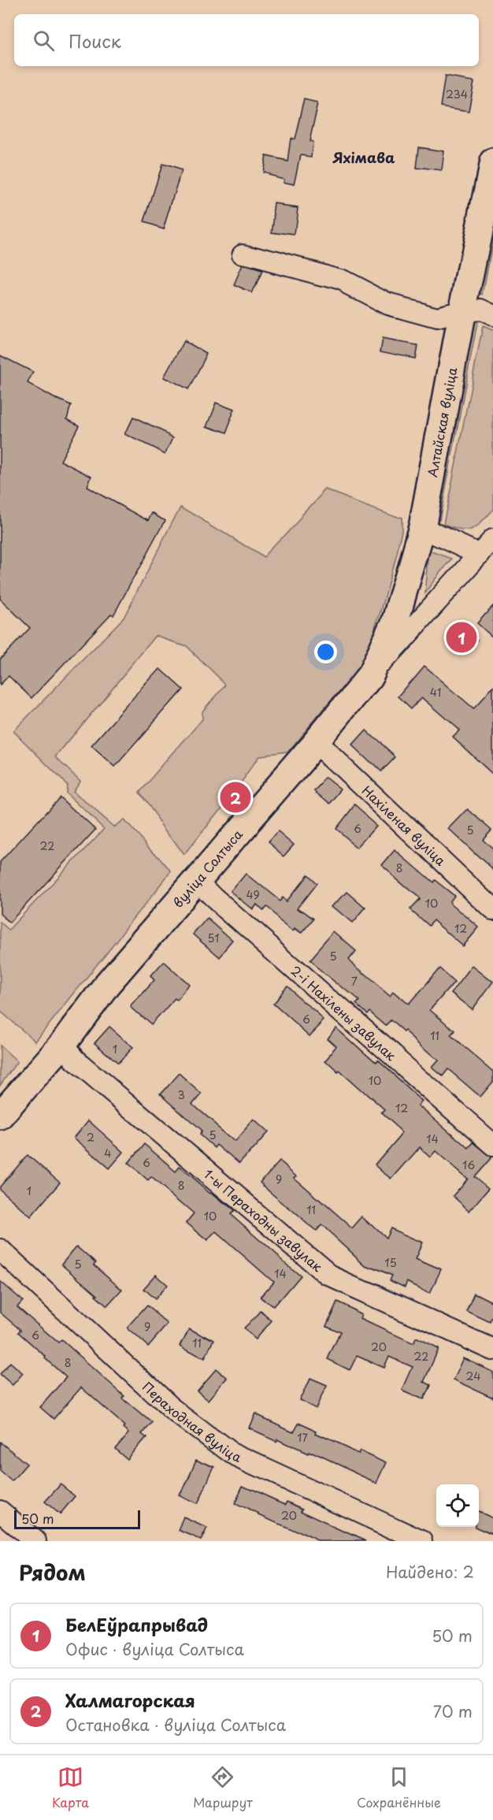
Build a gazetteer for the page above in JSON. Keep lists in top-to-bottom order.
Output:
{
  "streets": {
    "main road": ["Алтайская вуліца", "вуліца Солтыса"],
    "street": [
      "Нахіленая вуліца",
      "2-і Нахілены завулак",
      "1-ы Пераходны завулак",
      "Пераходная вуліца"
    ]
  },
  "crossings": [
    ["Алтайская вуліца", "вуліца Солтыса"],
    ["Нахіленая вуліца", "вуліца Солтыса"],
    ["вуліца Солтыса", "2-і Нахілены завулак"],
    ["вуліца Солтыса", "1-ы Пераходны завулак"]
  ],
  "districts": ["Яхімава"],
  "house_numbers": [
    "234",
    "41",
    "6",
    "5",
    "22",
    "8",
    "49",
    "10",
    "12",
    "51",
    "5",
    "7",
    "6",
    "11",
    "1",
    "10",
    "3",
    "12",
    "5",
    "2",
    "14",
    "4",
    "6",
    "16",
    "9",
    "8",
    "1",
    "11",
    "10",
    "15",
    "5",
    "14",
    "9",
    "6",
    "11",
    "20",
    "22",
    "8",
    "24",
    "17",
    "20"
  ],
  "scale_bar": "50 m",
  "page": {
    "search": "Поиск",
    "pins": ["1", "2"],
    "scale": "50 m",
    "heading": ["Рядом", "Найдено: 2"],
    "list": [
      {
        "mark": "1",
        "name": "БелЕўрапрывад",
        "note": "Офис · вуліца Солтыса",
        "value": "50 m"
      },
      {
        "mark": "2",
        "name": "Халмагорская",
        "note": "Остановка · вуліца Солтыса",
        "value": "70 m"
      }
    ],
    "nav": ["Карта", "Маршрут", "Сохранённые"]
  }
}
